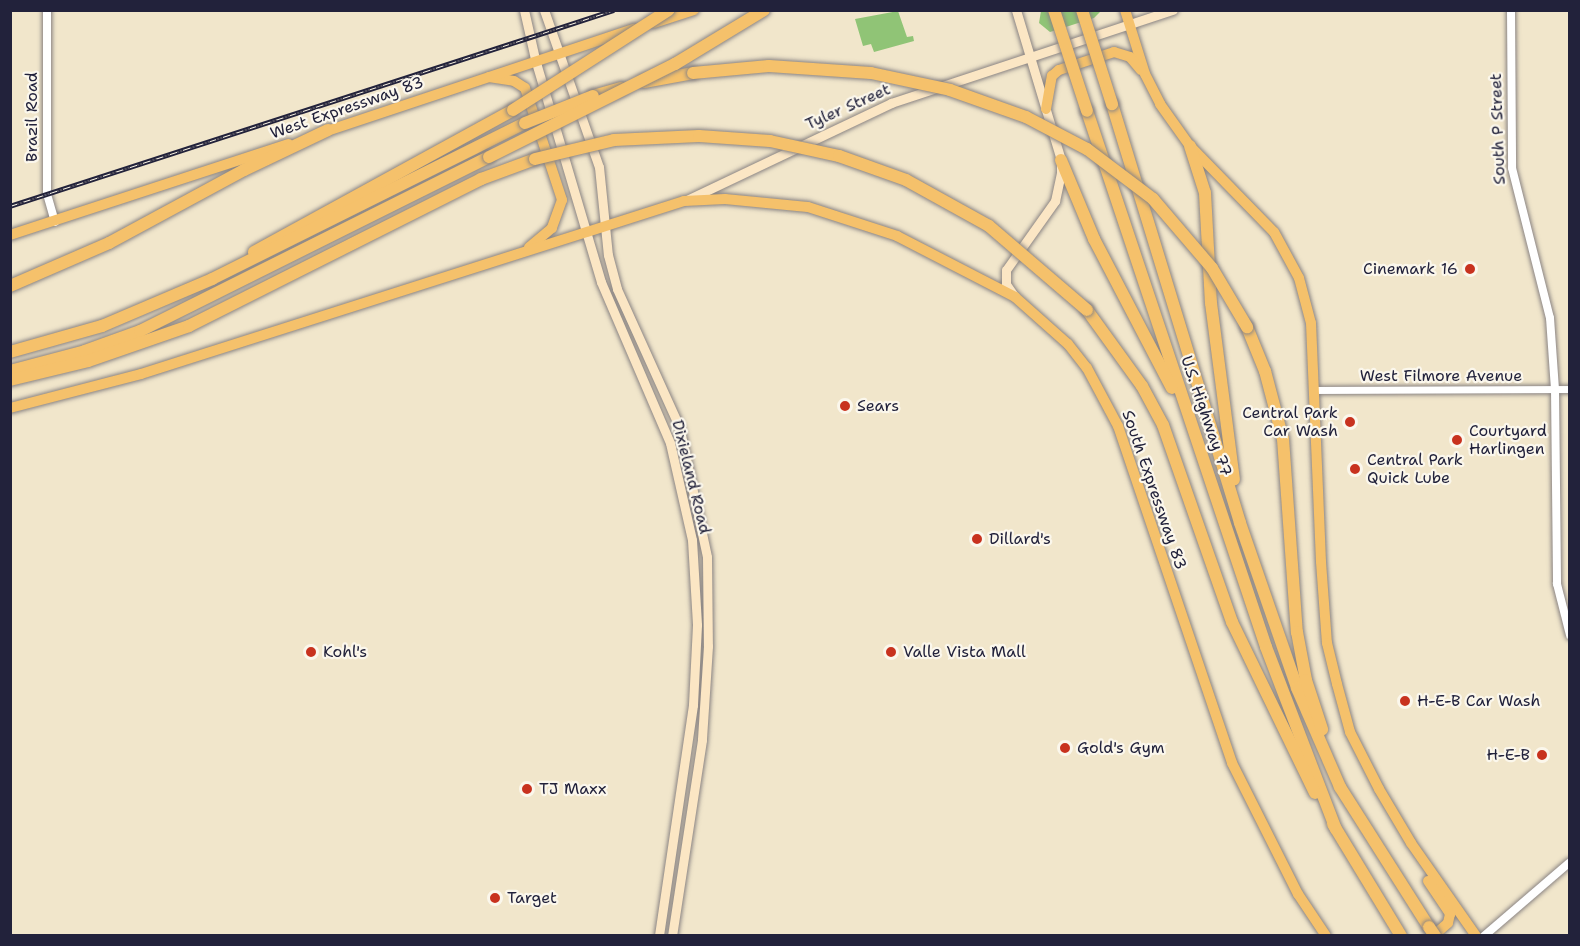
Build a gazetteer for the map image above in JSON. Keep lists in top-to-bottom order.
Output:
{
  "streets": {
    "highway": ["U.S. Highway 77"],
    "main road": [
      "Tyler Street",
      "West Expressway 83",
      "Dixieland Road",
      "South Expressway 83"
    ],
    "street": ["Brazil Road", "South P Street", "West Filmore Avenue"]
  },
  "crossings": [
    ["Tyler Street", "South Expressway 83"],
    ["West Expressway 83", "Brazil Road"],
    ["West Expressway 83", "Dixieland Road"],
    ["South P Street", "West Filmore Avenue"]
  ],
  "places": [
    "Cinemark 16",
    "Sears",
    "Central Park Car Wash",
    "Courtyard Harlingen",
    "Central Park Quick Lube",
    "Dillard's",
    "Kohl's",
    "Valle Vista Mall",
    "H-E-B Car Wash",
    "Gold's Gym",
    "H-E-B",
    "TJ Maxx",
    "Target"
  ]
}
